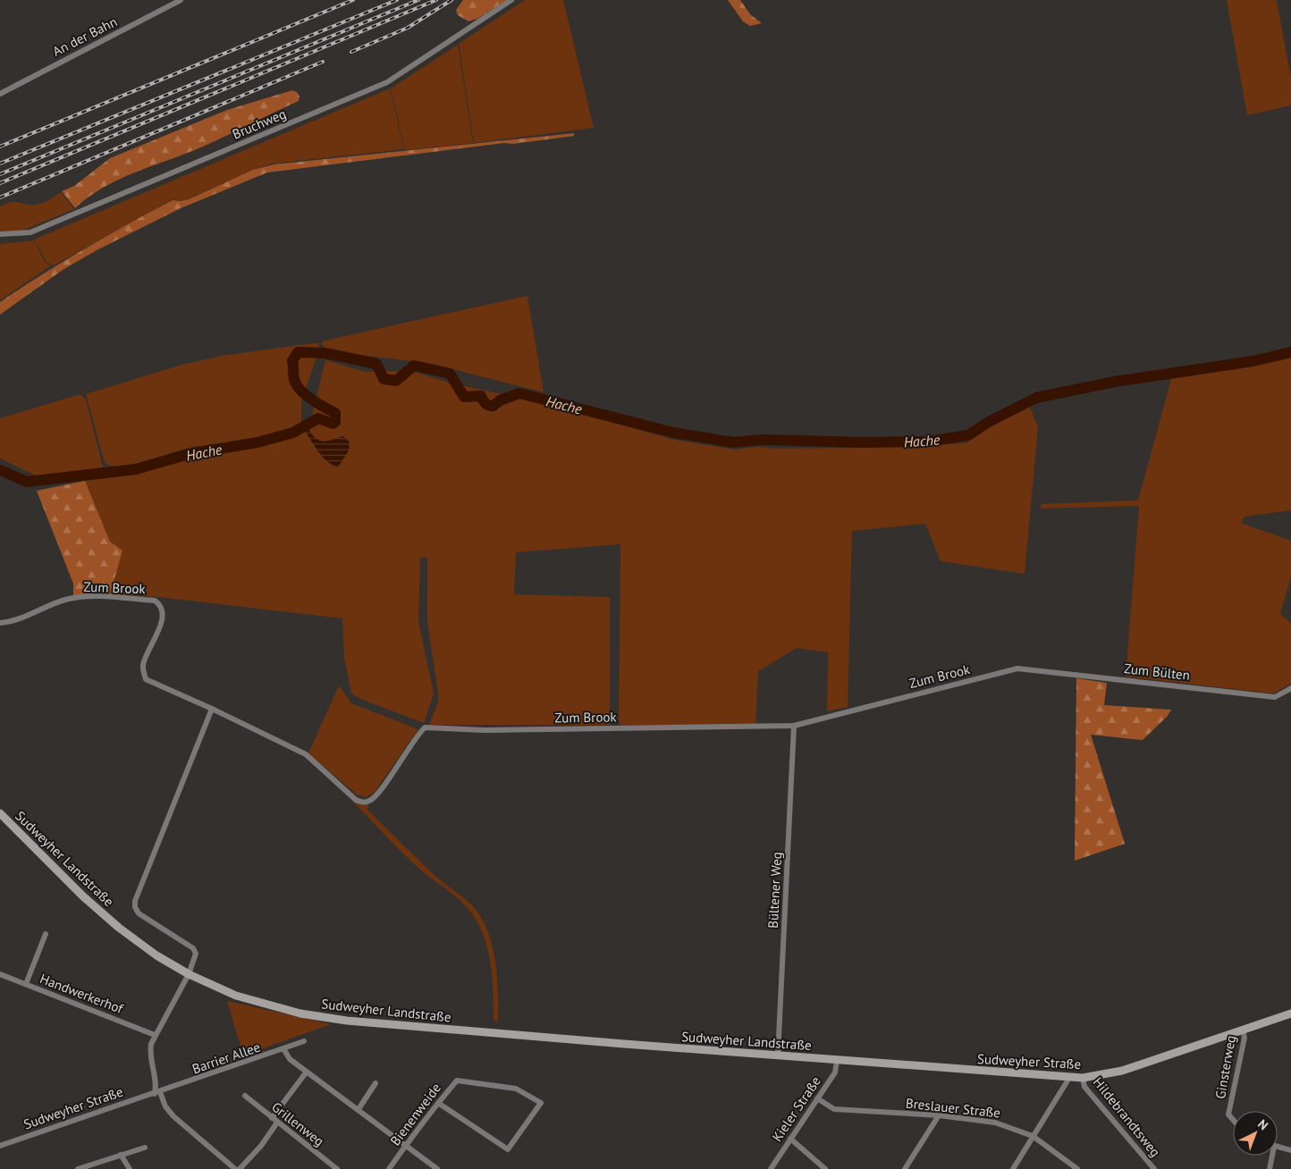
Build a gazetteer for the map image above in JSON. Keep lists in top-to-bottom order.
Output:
{
  "streets": {
    "main road": ["Sudweyher Landstraße", "Sudweyher Straße"],
    "street": [
      "An der Bahn",
      "Bruchweg",
      "Zum Brook",
      "Zum Bülten",
      "Bültener Weg",
      "Handwerkerhof",
      "Barrier Allee",
      "Ginsterweg",
      "Breslauer Straße",
      "Kieler Straße",
      "Bienenweide",
      "Hildebrandtsweg",
      "Grillenweg"
    ]
  },
  "crossings": [
    ["Zum Brook", "Zum Bülten"],
    ["Zum Brook", "Bültener Weg"],
    ["Sudweyher Landstraße", "Bültener Weg"],
    ["Sudweyher Landstraße", "Sudweyher Straße"],
    ["Sudweyher Landstraße", "Kieler Straße"],
    ["Barrier Allee", "Sudweyher Straße"],
    ["Sudweyher Straße", "Ginsterweg"],
    ["Sudweyher Straße", "Kieler Straße"],
    ["Sudweyher Straße", "Hildebrandtsweg"],
    ["Breslauer Straße", "Kieler Straße"]
  ],
  "water": ["Hache"],
  "north": "top right"
}
